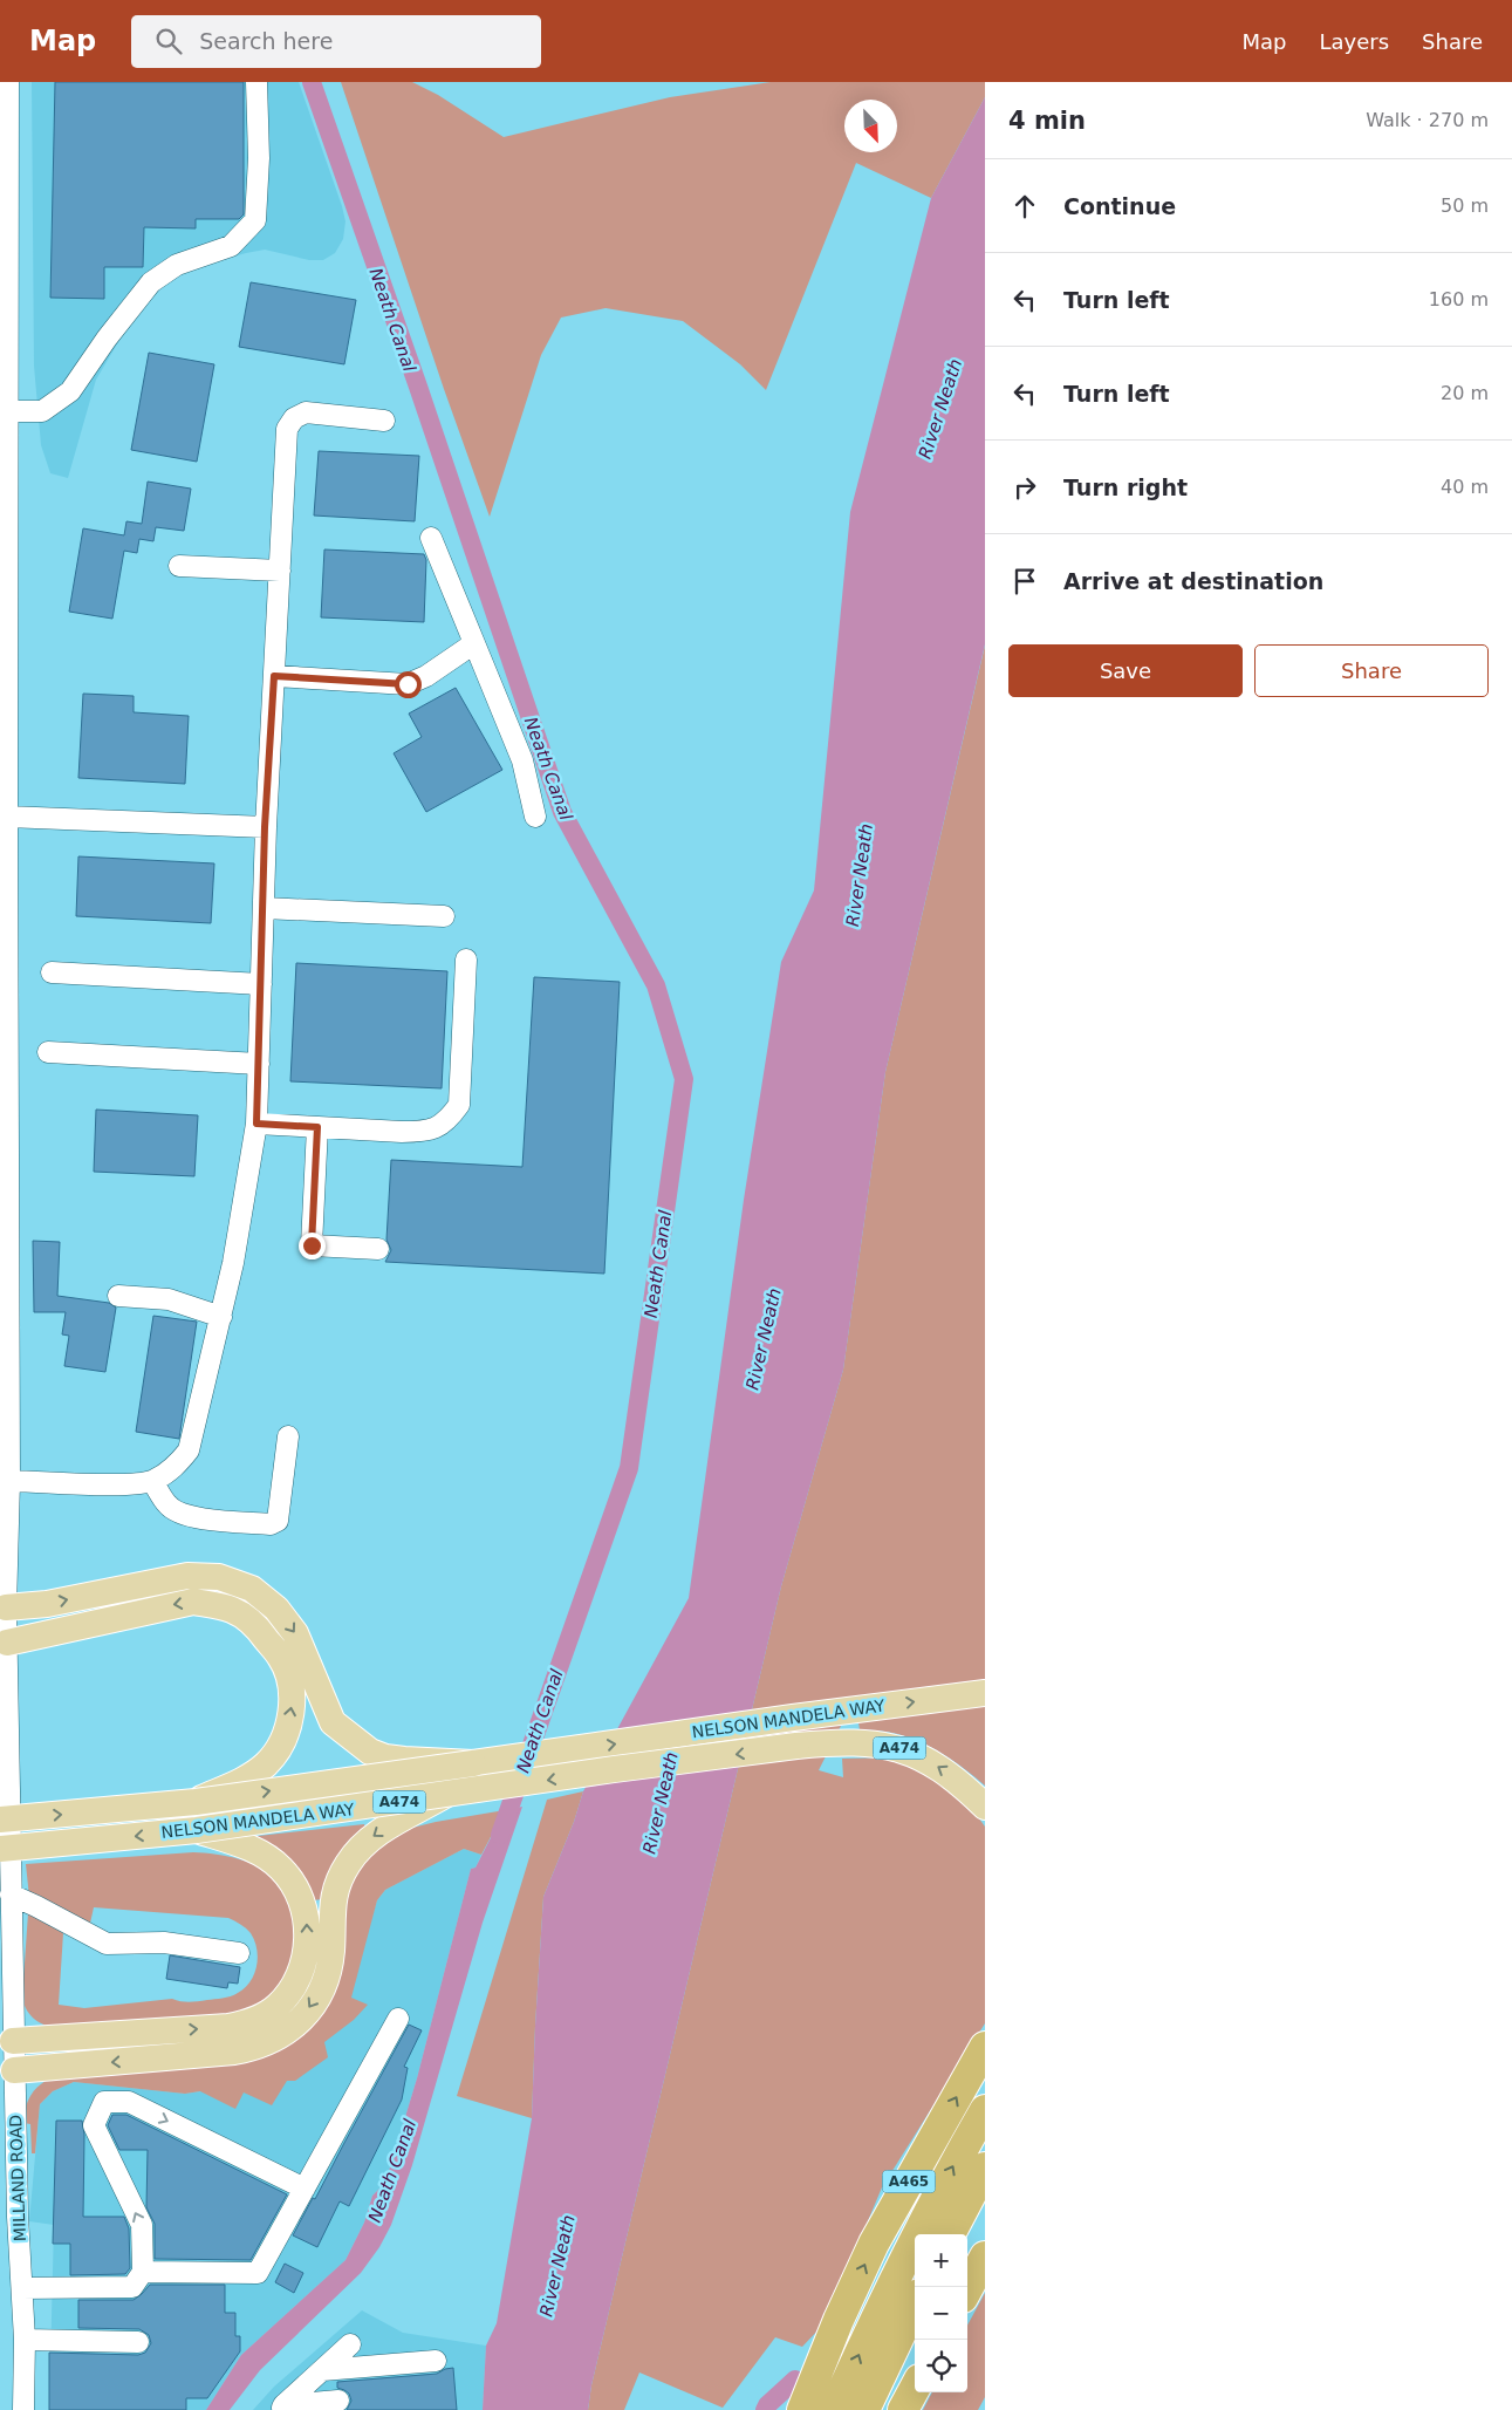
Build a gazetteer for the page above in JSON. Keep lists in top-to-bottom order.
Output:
{
  "streets": {
    "highway": ["A465"],
    "main road": ["NELSON MANDELA WAY", "A474"],
    "street": ["MILLAND ROAD"]
  },
  "water": ["Neath Canal", "River Neath"],
  "north": "bottom right",
  "page": {
    "header": "Map",
    "search": "Search here",
    "nav": ["Map", "Layers", "Share"],
    "heading": ["4 min", "Walk · 270 m"],
    "list": [
      ["Continue", "50 m"],
      ["Turn left", "160 m"],
      ["Turn left", "20 m"],
      ["Turn right", "40 m"],
      "Arrive at destination"
    ],
    "buttons": ["Save", "Share"],
    "map_buttons": ["+", "−"]
  }
}
